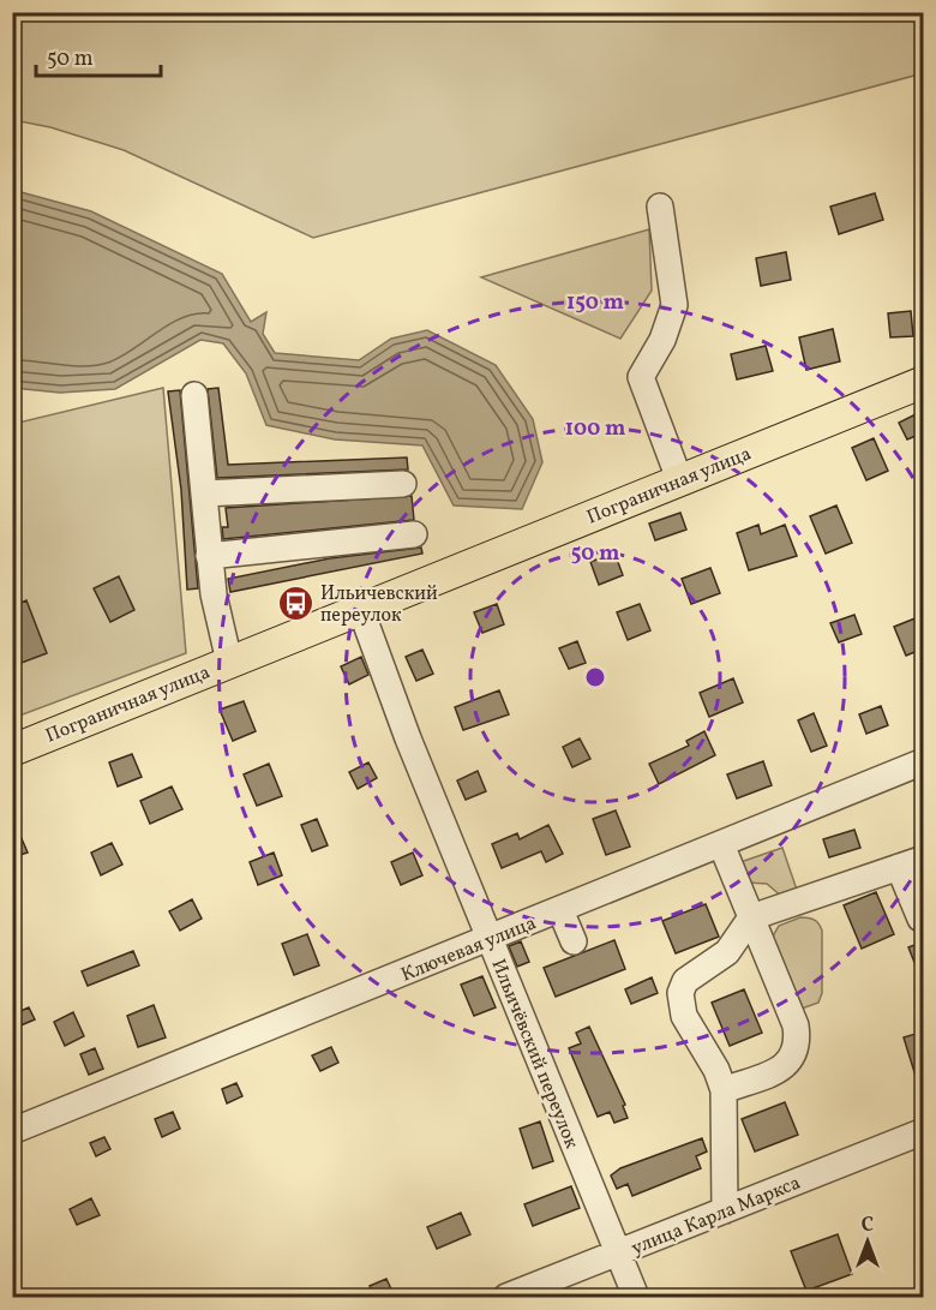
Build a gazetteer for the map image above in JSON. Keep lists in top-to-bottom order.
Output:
{
  "streets": {
    "main road": ["Пограничная улица"],
    "street": ["Ключевая улица", "Ильичёвский переулок", "улица Карла Маркса"]
  },
  "crossings": [
    ["Пограничная улица", "Ильичёвский переулок"],
    ["Ключевая улица", "Ильичёвский переулок"],
    ["Ильичёвский переулок", "улица Карла Маркса"]
  ],
  "places": {
    "bus stop": ["Ильичевский переулок"]
  },
  "scale_bar": "50 m",
  "north": "top",
  "rings": ["150 m", "100 m", "50 m"]
}
